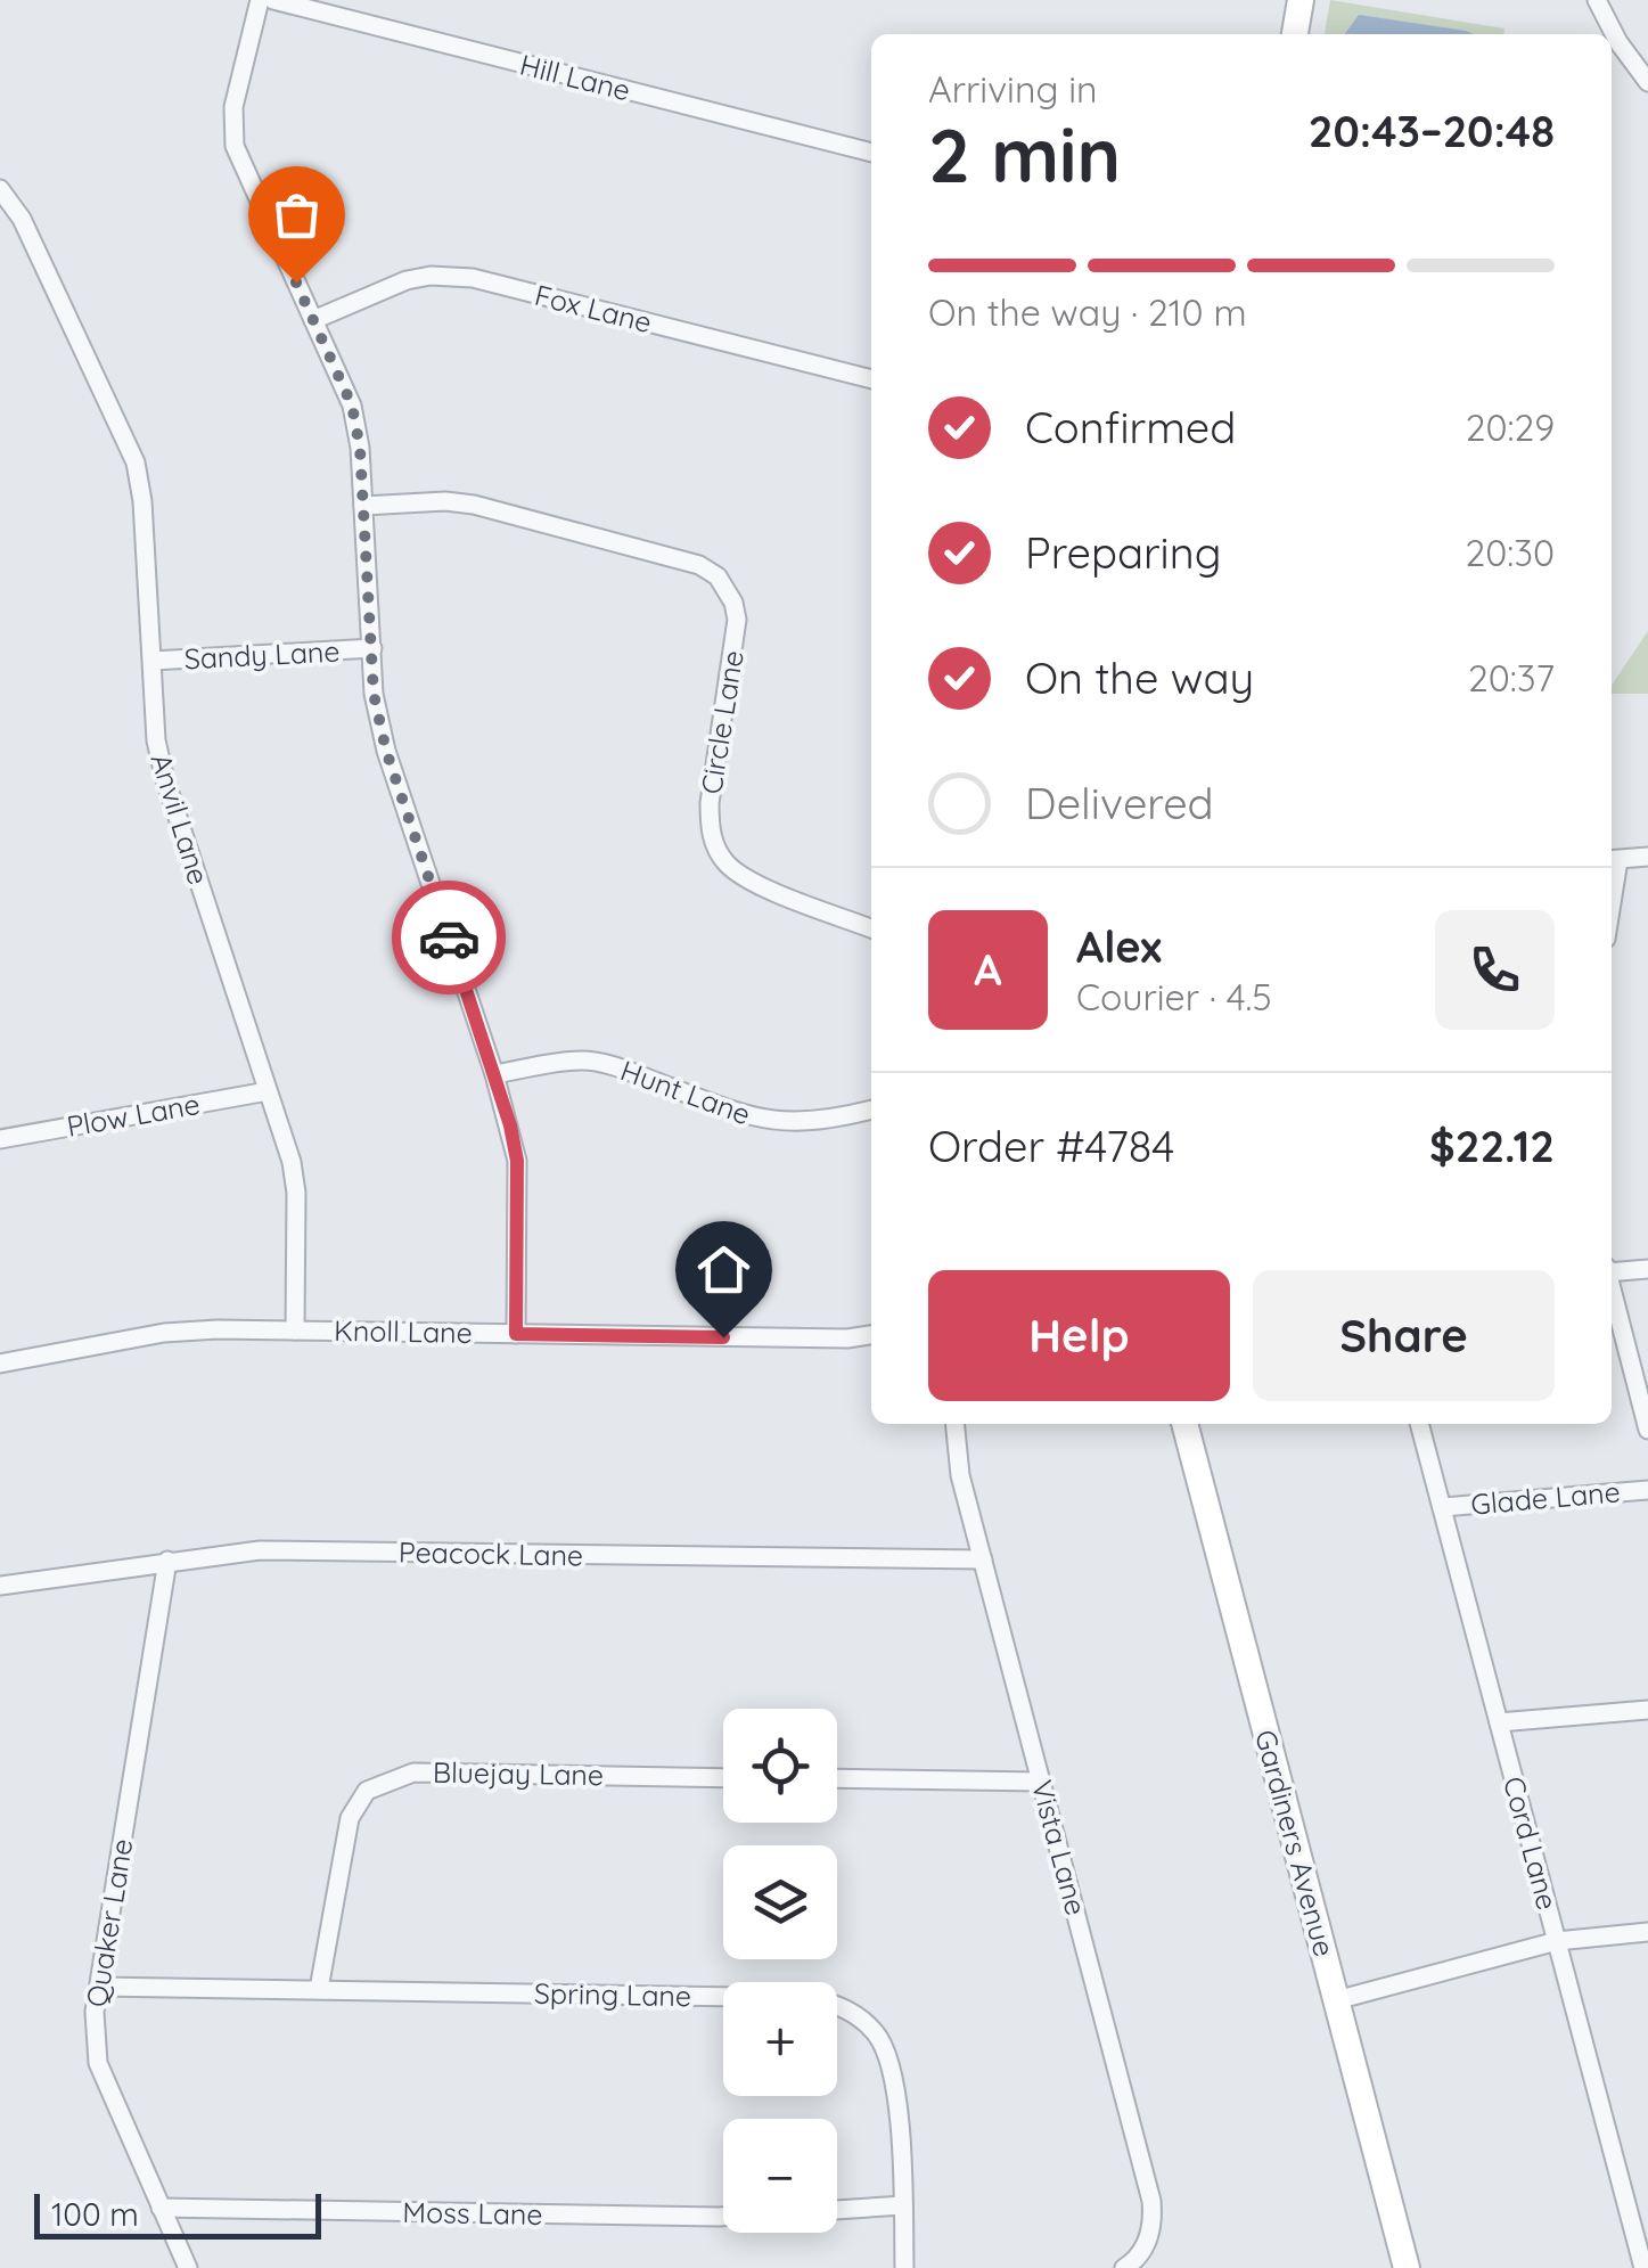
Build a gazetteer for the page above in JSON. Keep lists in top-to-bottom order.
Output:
{
  "streets": {
    "main road": ["Gardiners Avenue"],
    "street": [
      "Hill Lane",
      "Fox Lane",
      "Sandy Lane",
      "Circle Lane",
      "Anvil Lane",
      "Hunt Lane",
      "Plow Lane",
      "Knoll Lane",
      "Glade Lane",
      "Peacock Lane",
      "Bluejay Lane",
      "Cord Lane",
      "Vista Lane",
      "Quaker Lane",
      "Spring Lane",
      "Moss Lane"
    ]
  },
  "crossings": [
    ["Sandy Lane", "Anvil Lane"],
    ["Anvil Lane", "Plow Lane"],
    ["Anvil Lane", "Knoll Lane"],
    ["Glade Lane", "Cord Lane"],
    ["Peacock Lane", "Vista Lane"],
    ["Peacock Lane", "Quaker Lane"],
    ["Bluejay Lane", "Spring Lane"],
    ["Quaker Lane", "Spring Lane"],
    ["Quaker Lane", "Moss Lane"]
  ],
  "scale_bar": "100 m",
  "page": {
    "heading": ["2 min", "Arriving in", "20:43–20:48"],
    "panel": [
      "Alex",
      "Courier · 4.5",
      "Order #4784",
      "$22.12"
    ],
    "bar": "On the way · 210 m",
    "list": [
      ["Confirmed", "20:29"],
      ["Preparing", "20:30"],
      ["On the way", "20:37"],
      "Delivered"
    ],
    "round": "A",
    "buttons": ["Help", "Share"],
    "map_buttons": ["+", "−"],
    "scale": "100 m"
  }
}
